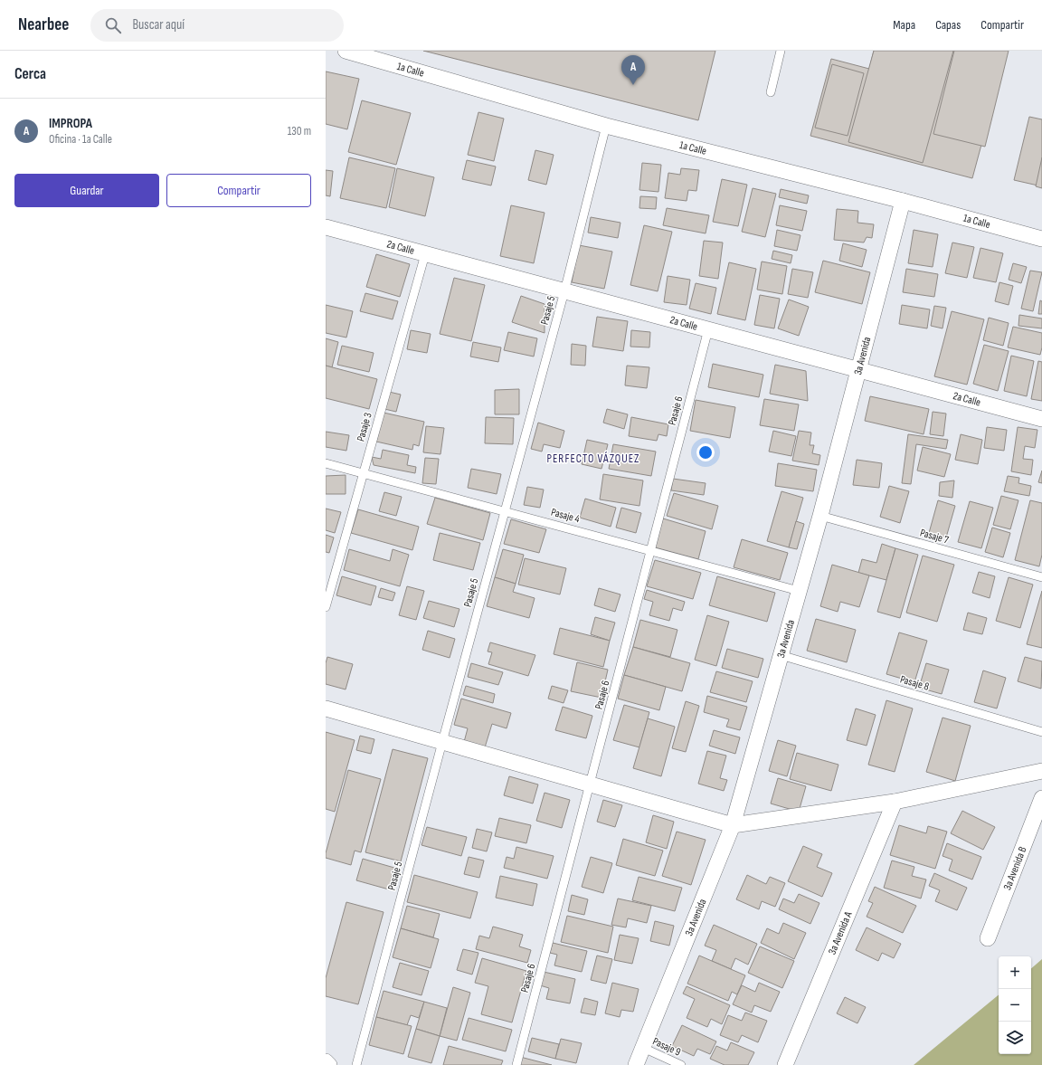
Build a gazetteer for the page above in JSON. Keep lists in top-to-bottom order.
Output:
{
  "streets": {
    "street": [
      "1a Calle",
      "2a Calle",
      "3a Avenida",
      "3a Avenida B",
      "3a Avenida A"
    ],
    "lane": [
      "Pasaje 5",
      "Pasaje 6",
      "Pasaje 3",
      "Pasaje 4",
      "Pasaje 7",
      "Pasaje 8",
      "Pasaje 9"
    ]
  },
  "crossings": [
    ["1a Calle", "Pasaje 5"],
    ["1a Calle", "3a Avenida"],
    ["2a Calle", "Pasaje 5"],
    ["2a Calle", "3a Avenida"],
    ["2a Calle", "Pasaje 6"],
    ["2a Calle", "Pasaje 3"],
    ["Pasaje 5", "Pasaje 4"],
    ["3a Avenida", "Pasaje 4"],
    ["3a Avenida", "Pasaje 7"],
    ["3a Avenida", "Pasaje 8"],
    ["3a Avenida", "Pasaje 9"],
    ["Pasaje 6", "Pasaje 4"],
    ["Pasaje 3", "Pasaje 4"]
  ],
  "districts": ["PERFECTO VÁZQUEZ"],
  "page": {
    "header": "Nearbee",
    "search": "Buscar aquí",
    "nav": ["Mapa", "Capas", "Compartir"],
    "heading": "Cerca",
    "pins": "A",
    "list": [
      {
        "mark": "A",
        "name": "IMPROPA",
        "note": "Oficina · 1a Calle",
        "value": "130 m"
      }
    ],
    "buttons": ["Guardar", "Compartir"],
    "map_buttons": ["+", "−"]
  }
}
